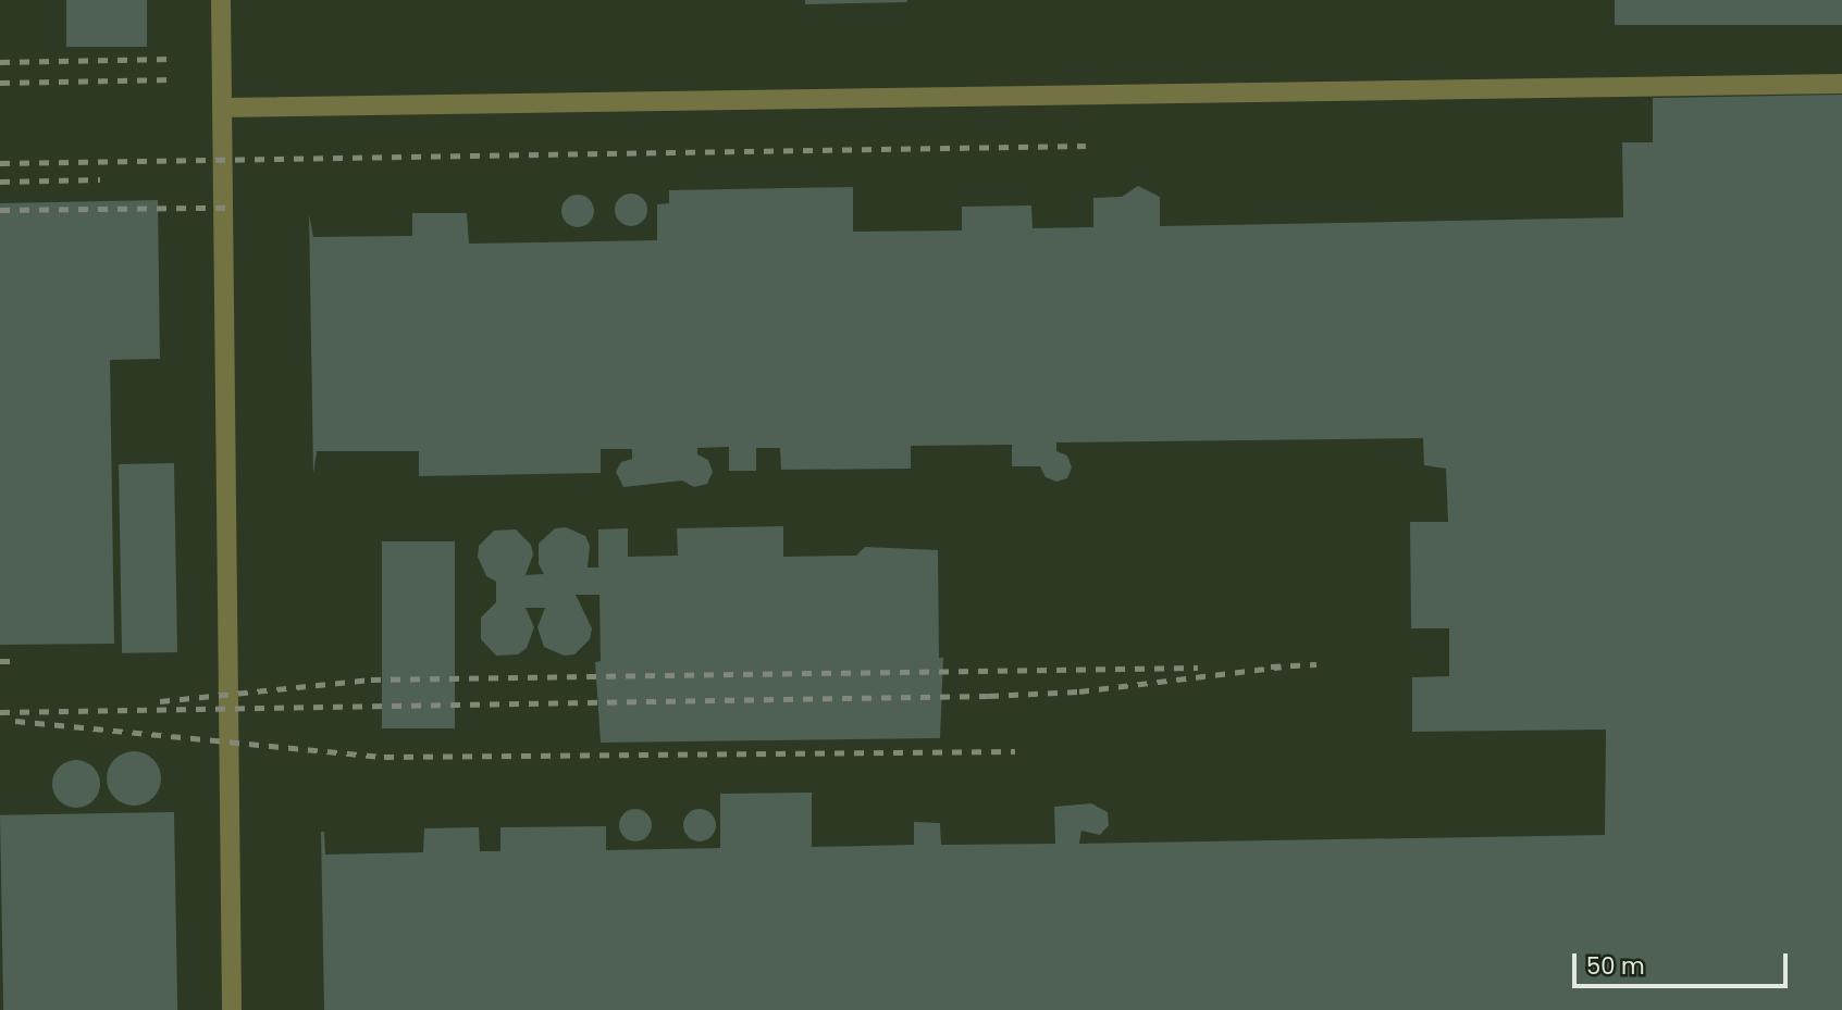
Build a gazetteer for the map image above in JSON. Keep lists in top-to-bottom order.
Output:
{
  "scale_bar": "50 m"
}
